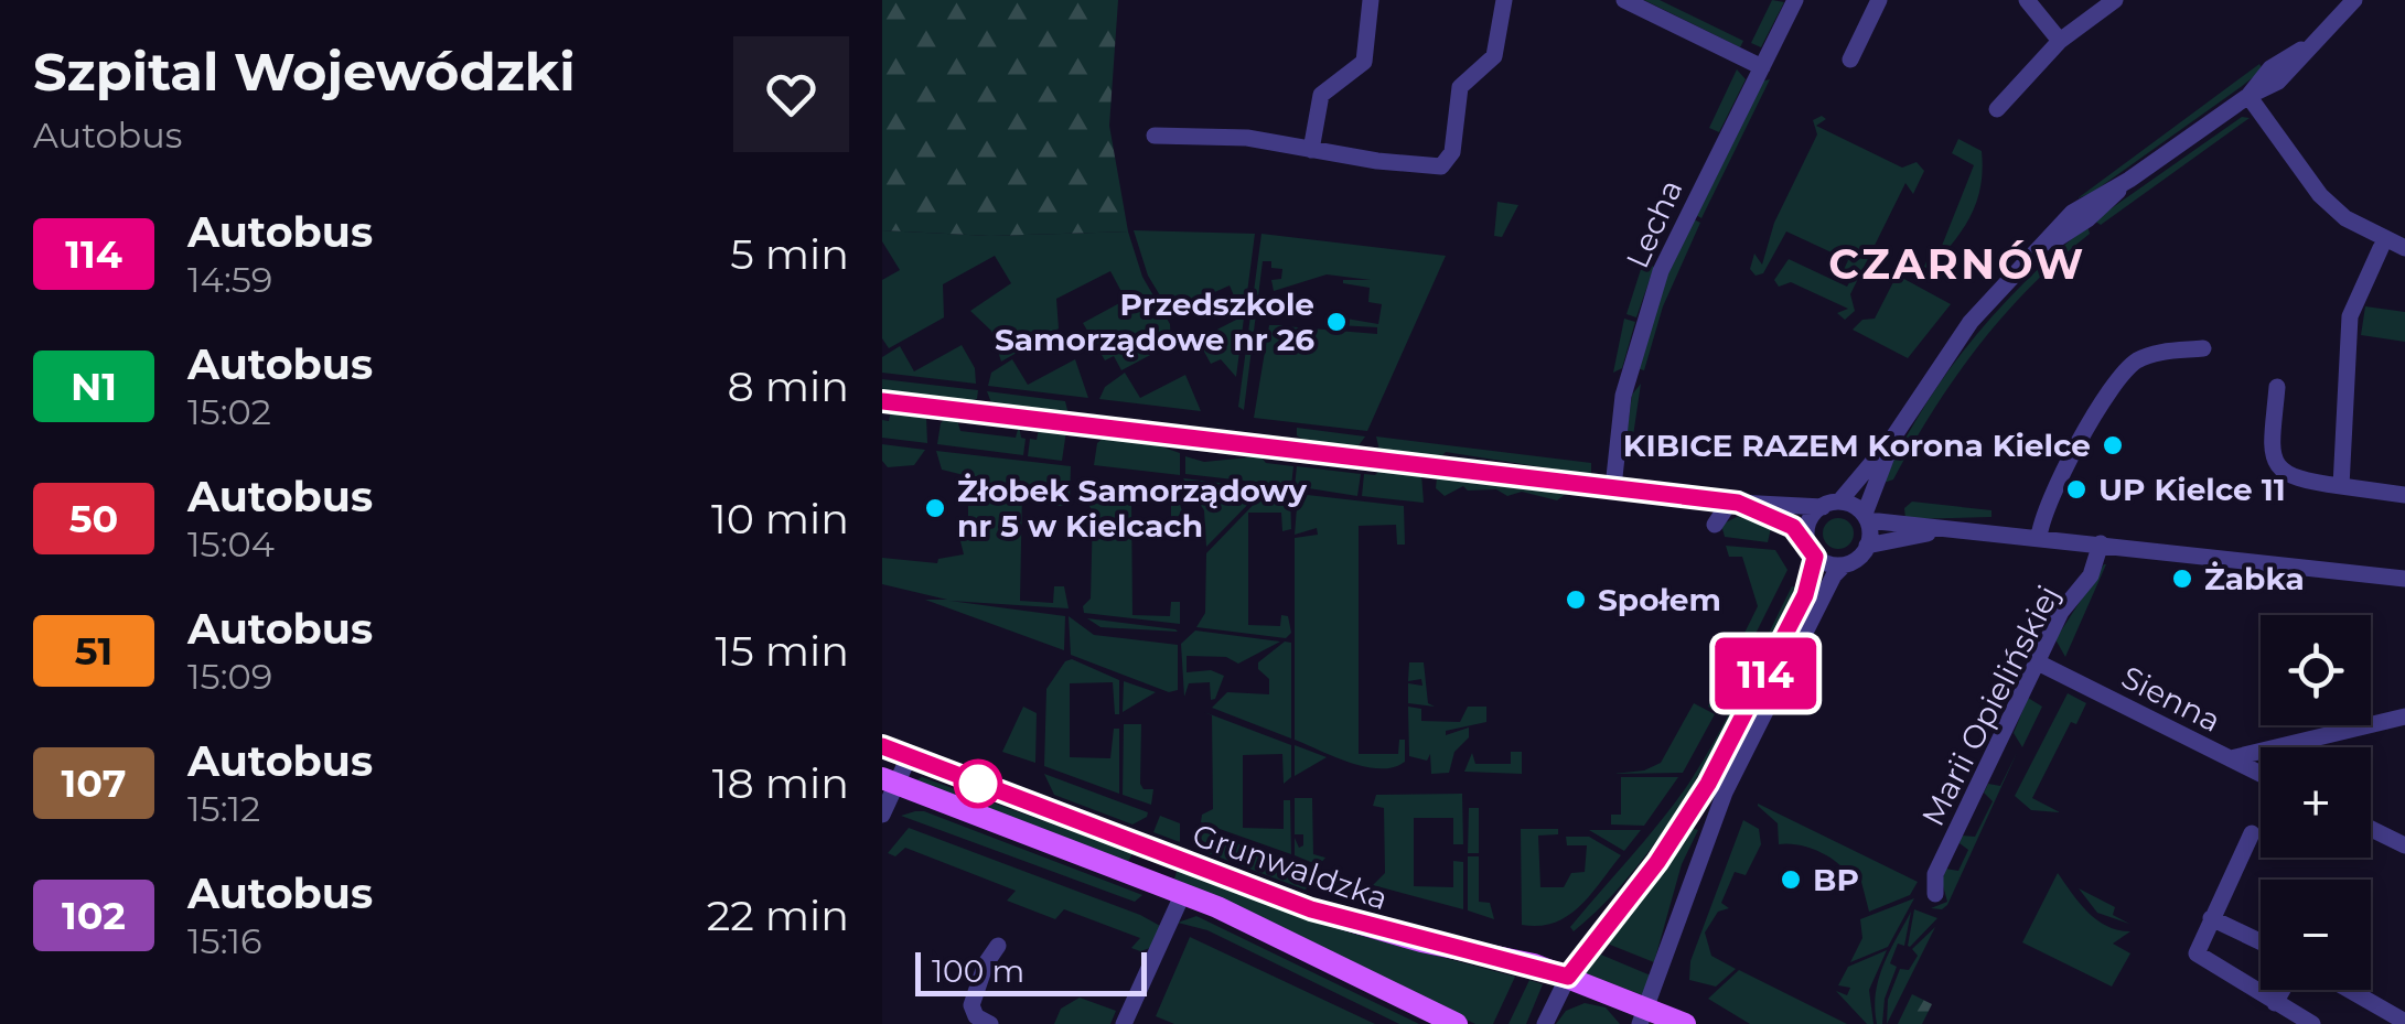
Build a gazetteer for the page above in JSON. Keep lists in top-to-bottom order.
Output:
{
  "streets": {
    "main road": ["Grunwaldzka"],
    "street": ["Lecha", "Sienna", "Marii Opielińskiej"]
  },
  "crossings": [
    ["Sienna", "Marii Opielińskiej"]
  ],
  "districts": ["CZARNÓW"],
  "places": [
    "Przedszkole Samorządowe nr 26",
    "KIBICE RAZEM Korona Kielce",
    "UP Kielce 11",
    "Żłobek Samorządowy nr 5 w Kielcach",
    "Żabka",
    "Społem",
    "BP"
  ],
  "lines": ["bus line 114"],
  "scale_bar": "100 m",
  "page": {
    "heading": ["Szpital Wojewódzki", "Autobus"],
    "on_map": "114",
    "list": [
      {
        "mark": "114",
        "name": "Autobus",
        "note": "14:59",
        "value": "5 min"
      },
      {
        "mark": "N1",
        "name": "Autobus",
        "note": "15:02",
        "value": "8 min"
      },
      {
        "mark": "50",
        "name": "Autobus",
        "note": "15:04",
        "value": "10 min"
      },
      {
        "mark": "51",
        "name": "Autobus",
        "note": "15:09",
        "value": "15 min"
      },
      {
        "mark": "107",
        "name": "Autobus",
        "note": "15:12",
        "value": "18 min"
      },
      {
        "mark": "102",
        "name": "Autobus",
        "note": "15:16",
        "value": "22 min"
      }
    ],
    "map_buttons": ["+", "−"],
    "scale": "100 m"
  }
}
